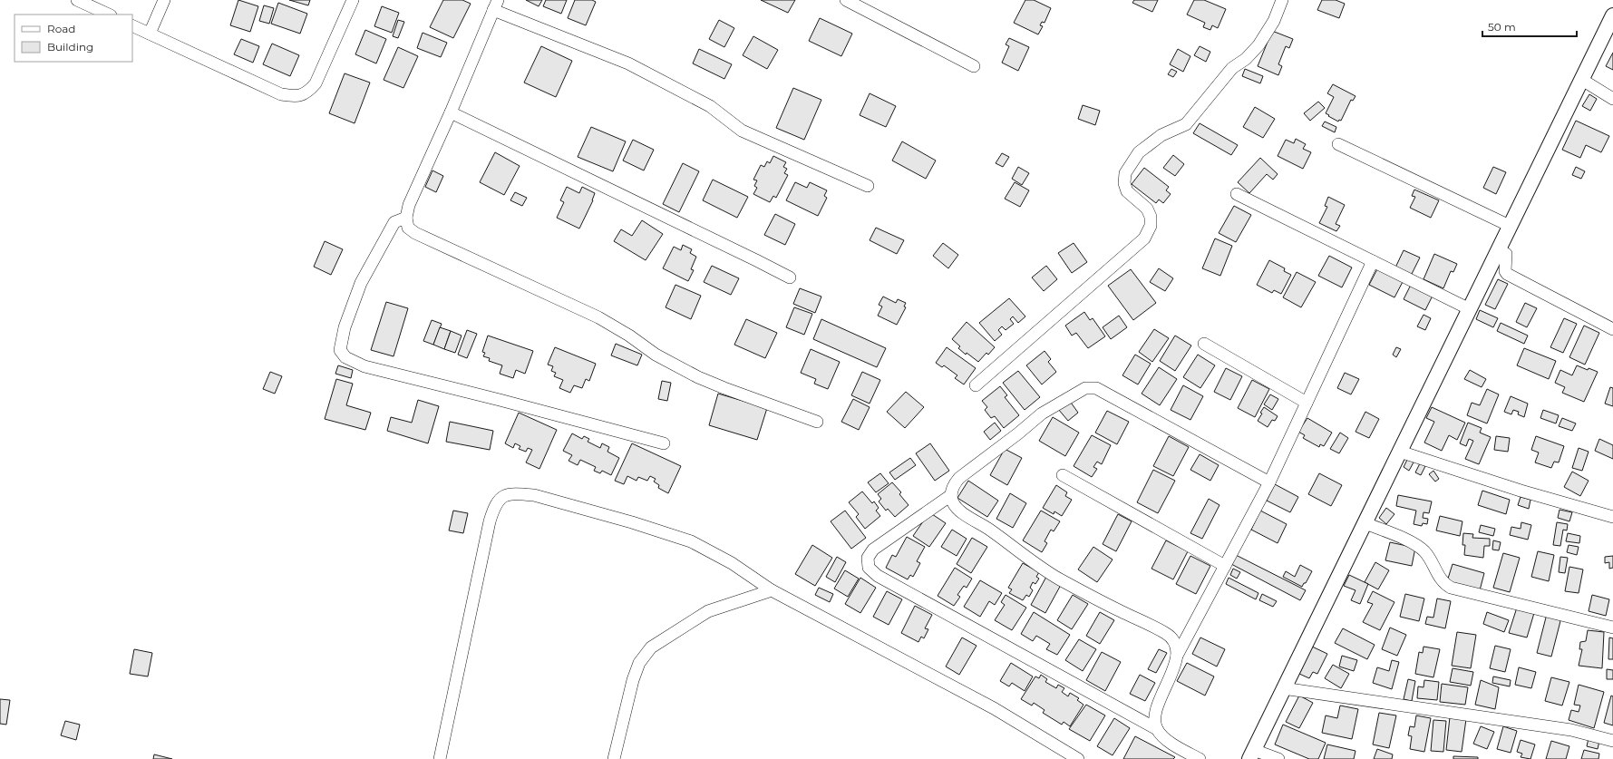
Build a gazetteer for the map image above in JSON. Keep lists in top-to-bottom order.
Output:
{
  "legend": ["Road", "Building"],
  "scale_bar": "50 m"
}
